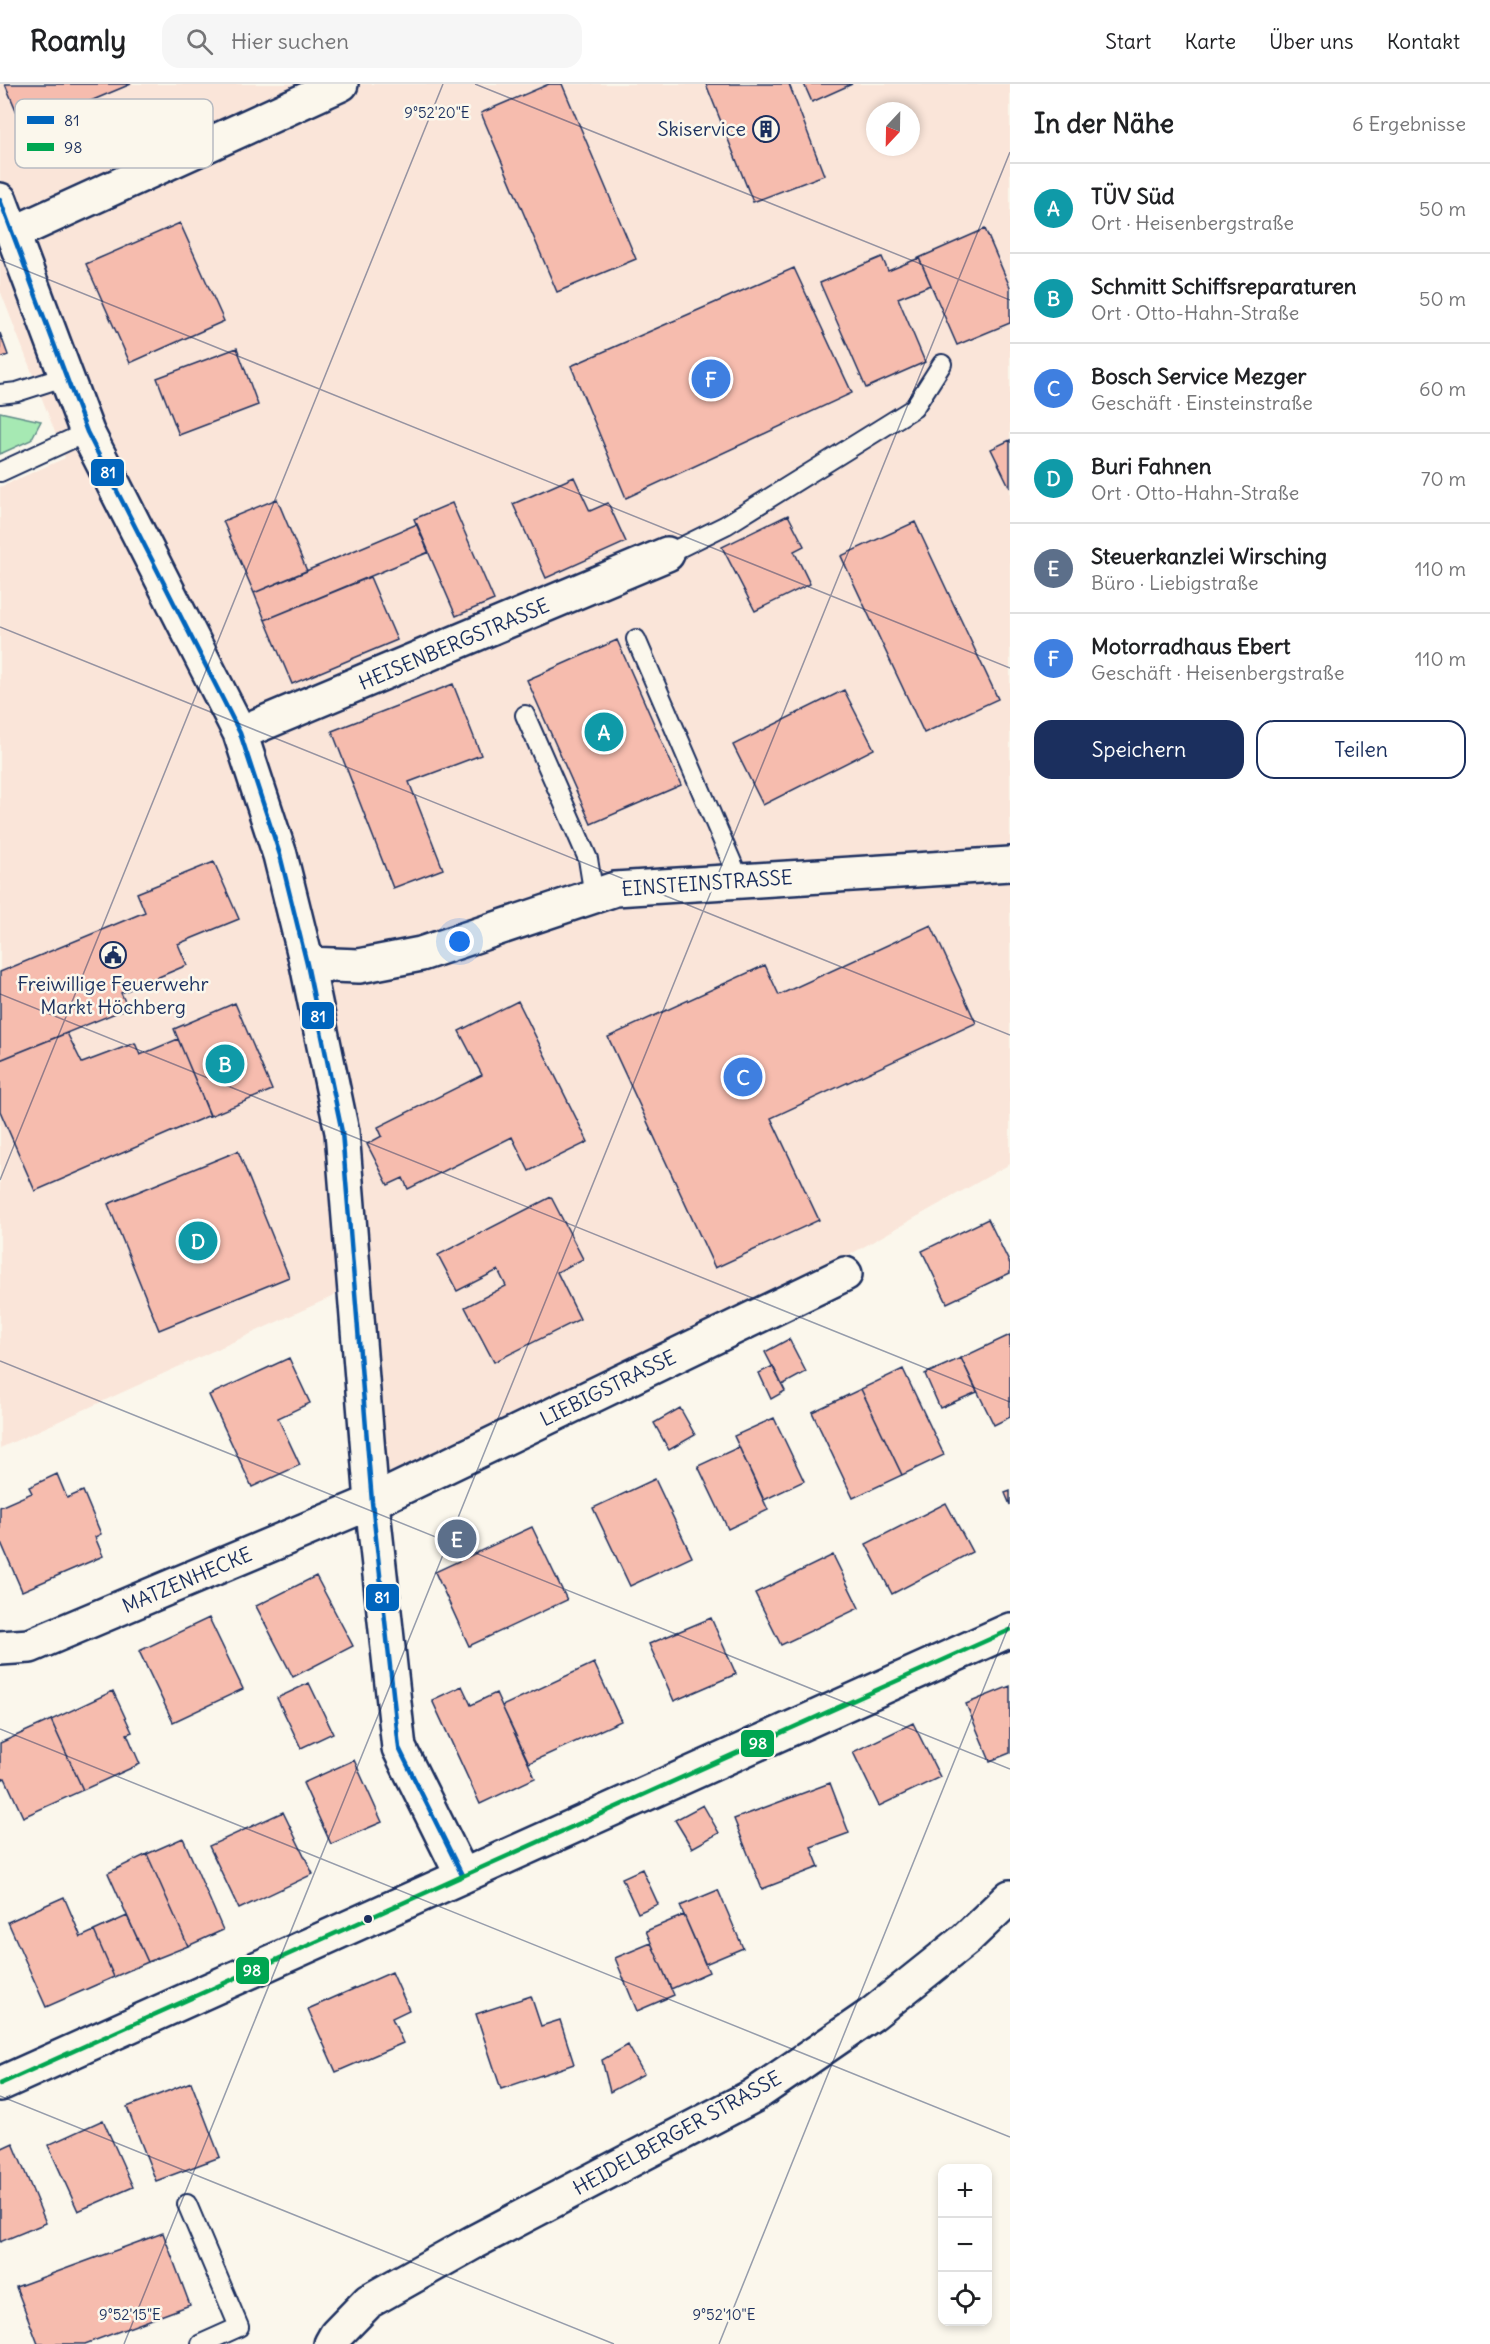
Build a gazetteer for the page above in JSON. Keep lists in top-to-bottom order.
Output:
{
  "streets": {
    "street": [
      "HEISENBERGSTRASSE",
      "EINSTEINSTRASSE",
      "LIEBIGSTRASSE",
      "MATZENHECKE",
      "HEIDELBERGER STRASSE"
    ]
  },
  "crossings": [
    ["LIEBIGSTRASSE", "MATZENHECKE"]
  ],
  "places": {
    "building": ["Skiservice"],
    "public building": ["Freiwillige Feuerwehr Markt Höchberg"]
  },
  "lines": ["transit line 81", "transit line 98"],
  "legend": ["81", "98"],
  "north": "bottom",
  "page": {
    "header": "Roamly",
    "search": "Hier suchen",
    "nav": [
      "Start",
      "Karte",
      "Über uns",
      "Kontakt"
    ],
    "heading": ["In der Nähe", "6 Ergebnisse"],
    "list": [
      {
        "mark": "A",
        "name": "TÜV Süd",
        "note": "Ort · Heisenbergstraße",
        "value": "50 m"
      },
      {
        "mark": "B",
        "name": "Schmitt Schiffsreparaturen",
        "note": "Ort · Otto-Hahn-Straße",
        "value": "50 m"
      },
      {
        "mark": "C",
        "name": "Bosch Service Mezger",
        "note": "Geschäft · Einsteinstraße",
        "value": "60 m"
      },
      {
        "mark": "D",
        "name": "Buri Fahnen",
        "note": "Ort · Otto-Hahn-Straße",
        "value": "70 m"
      },
      {
        "mark": "E",
        "name": "Steuerkanzlei Wirsching",
        "note": "Büro · Liebigstraße",
        "value": "110 m"
      },
      {
        "mark": "F",
        "name": "Motorradhaus Ebert",
        "note": "Geschäft · Heisenbergstraße",
        "value": "110 m"
      }
    ],
    "pins": [
      "F",
      "A",
      "B",
      "C",
      "D",
      "E"
    ],
    "buttons": ["Speichern", "Teilen"],
    "map_buttons": ["+", "−"]
  },
  "coordinates": ["9°52'20\"E", "9°52'15\"E", "9°52'10\"E"]
}
